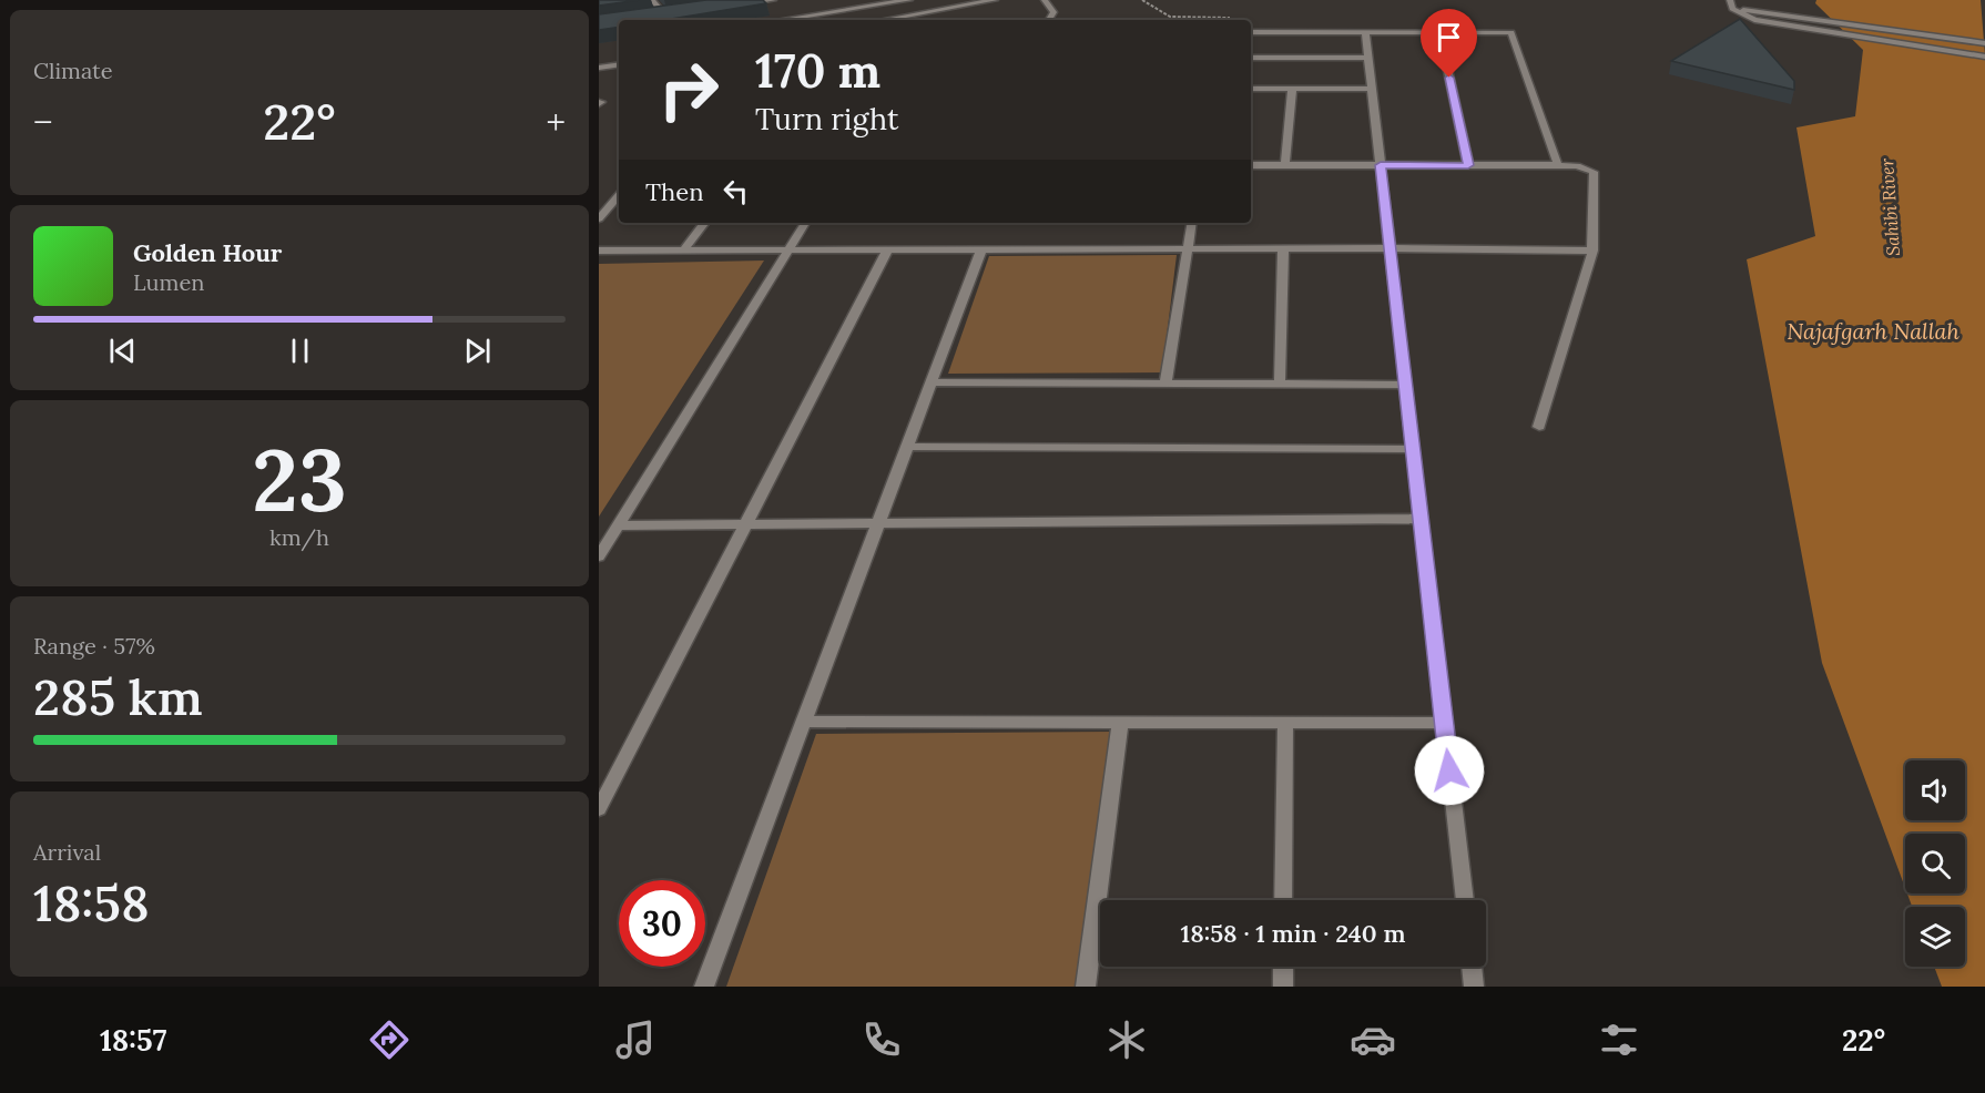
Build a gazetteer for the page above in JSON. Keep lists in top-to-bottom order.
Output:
{
  "water": ["Sahibi River", "Najafgarh Nallah"],
  "page": {
    "tile": [
      "Climate",
      ["23", "km/h"],
      ["Range · 57%", "285 km"],
      ["Arrival", "18:58"]
    ],
    "turn": ["170 m", "Turn right"],
    "heat": ["−", "22°", "+"],
    "then": "Then",
    "song": ["Golden Hour", "Lumen"],
    "limit": "30",
    "trip": "18:58 · 1 min · 240 m",
    "tabs": ["18:57", "22°"]
  }
}
